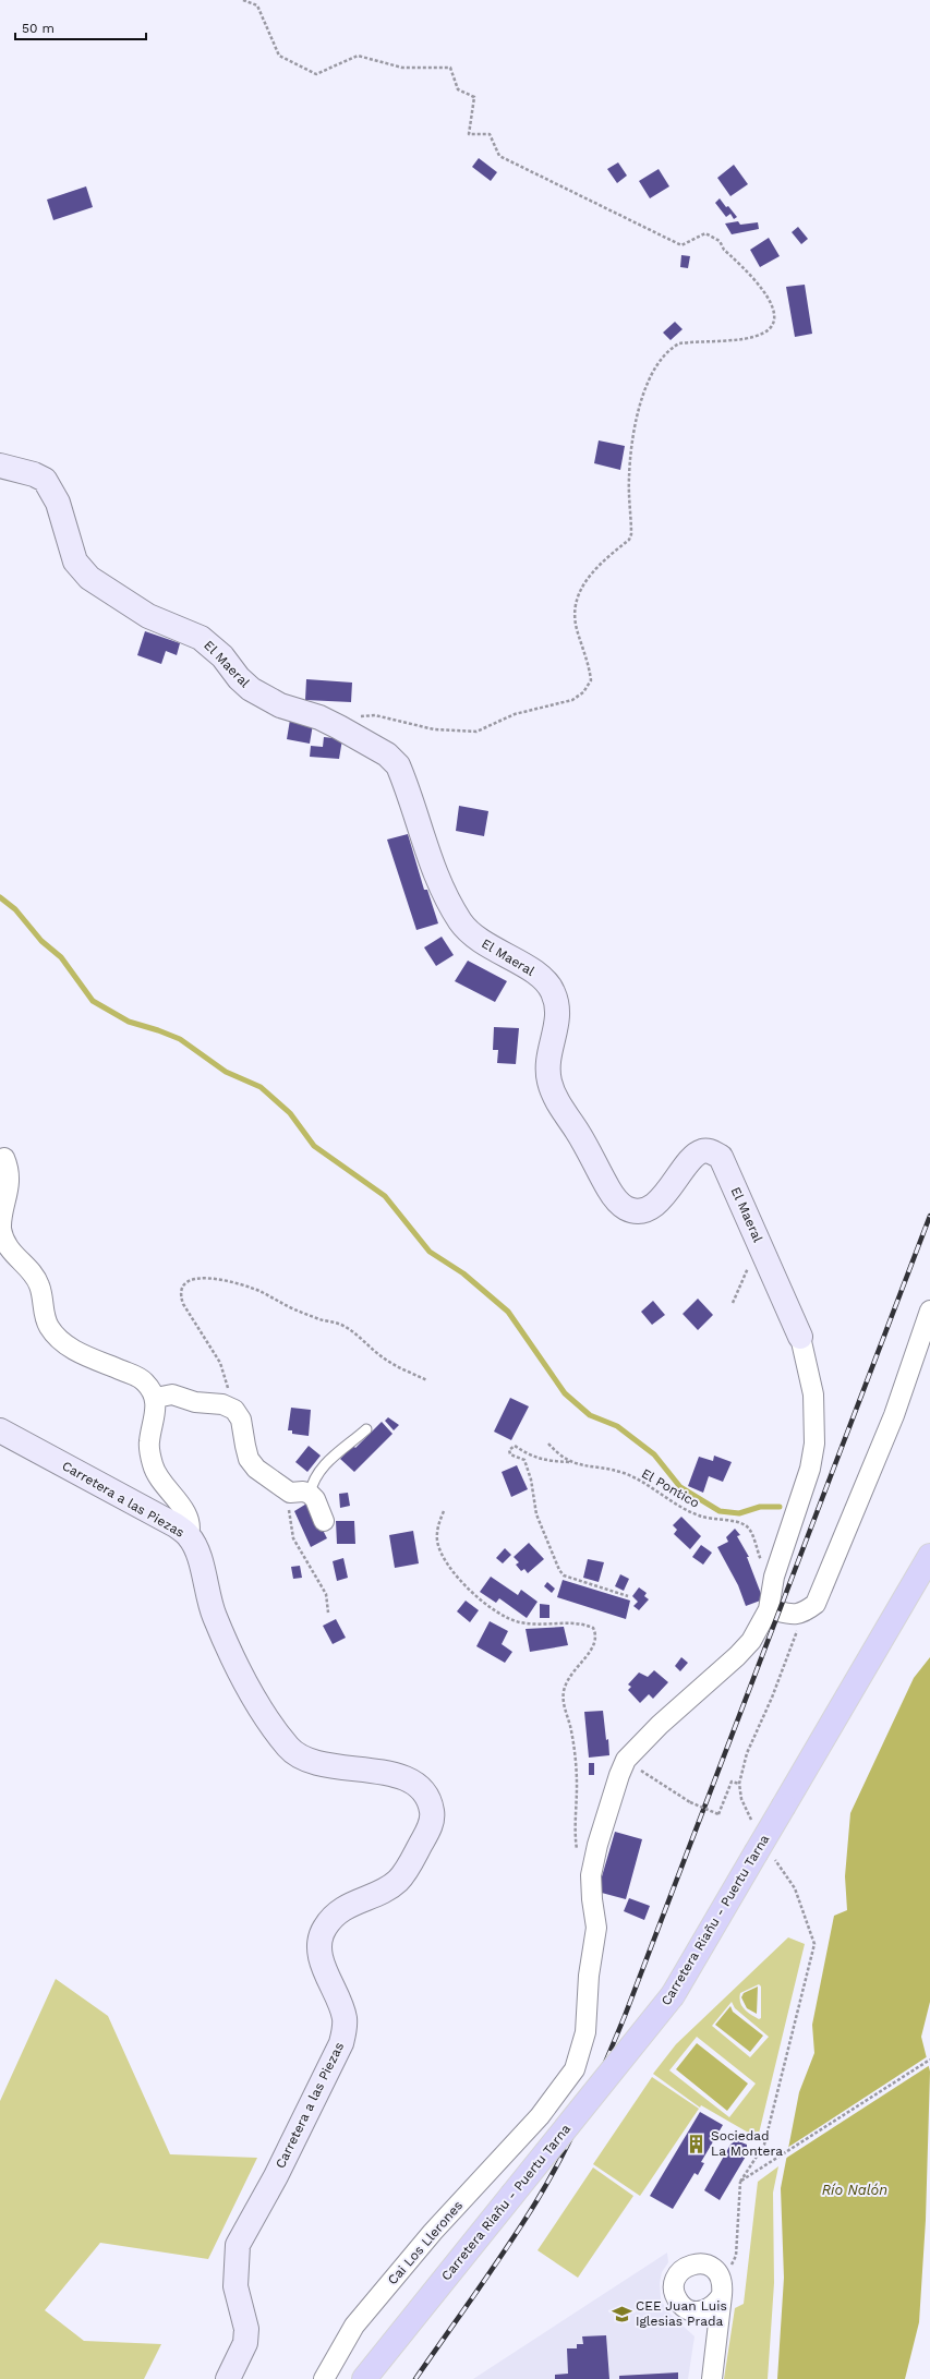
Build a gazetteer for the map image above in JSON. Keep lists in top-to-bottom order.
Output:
{
  "streets": {
    "main road": ["Carretera Riañu - Puertu Tarna"],
    "street": ["El Maeral", "Carretera a las Piezas", "Cai Los Llerones"],
    "path": ["El Pontico"]
  },
  "water": ["Río Nalón"],
  "places": {
    "building": ["Sociedad La Montera"],
    "school or university": ["CEE Juan Luis Iglesias Prada"]
  },
  "scale_bar": "50 m"
}
